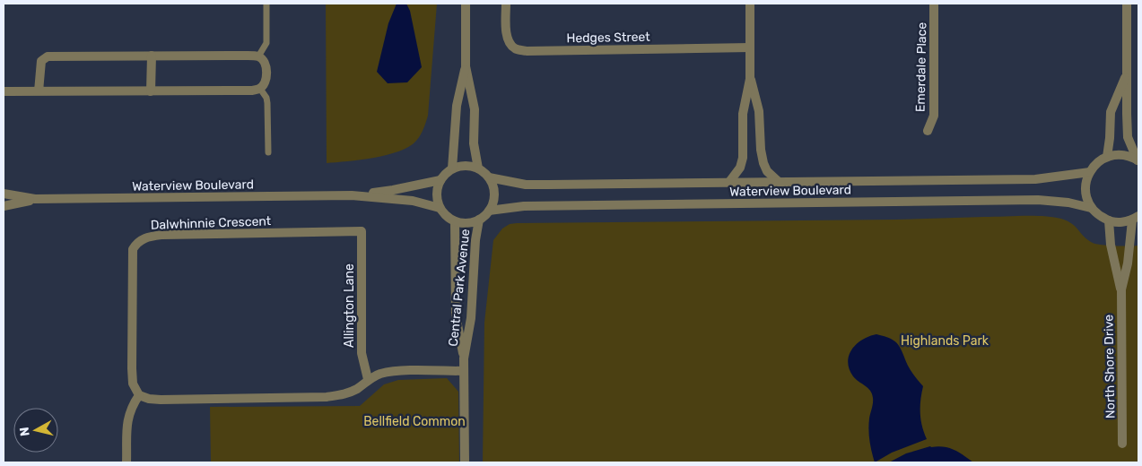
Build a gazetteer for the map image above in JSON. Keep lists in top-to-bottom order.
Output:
{
  "streets": {
    "street": [
      "Hedges Street",
      "Emerdale Place",
      "Waterview Boulevard",
      "Dalwhinnie Crescent",
      "Central Park Avenue",
      "Allington Lane",
      "North Shore Drive"
    ]
  },
  "crossings": [
    ["Waterview Boulevard", "Central Park Avenue"],
    ["Dalwhinnie Crescent", "Allington Lane"]
  ],
  "parks": ["Highlands Park", "Bellfield Common"],
  "north": "left"
}
